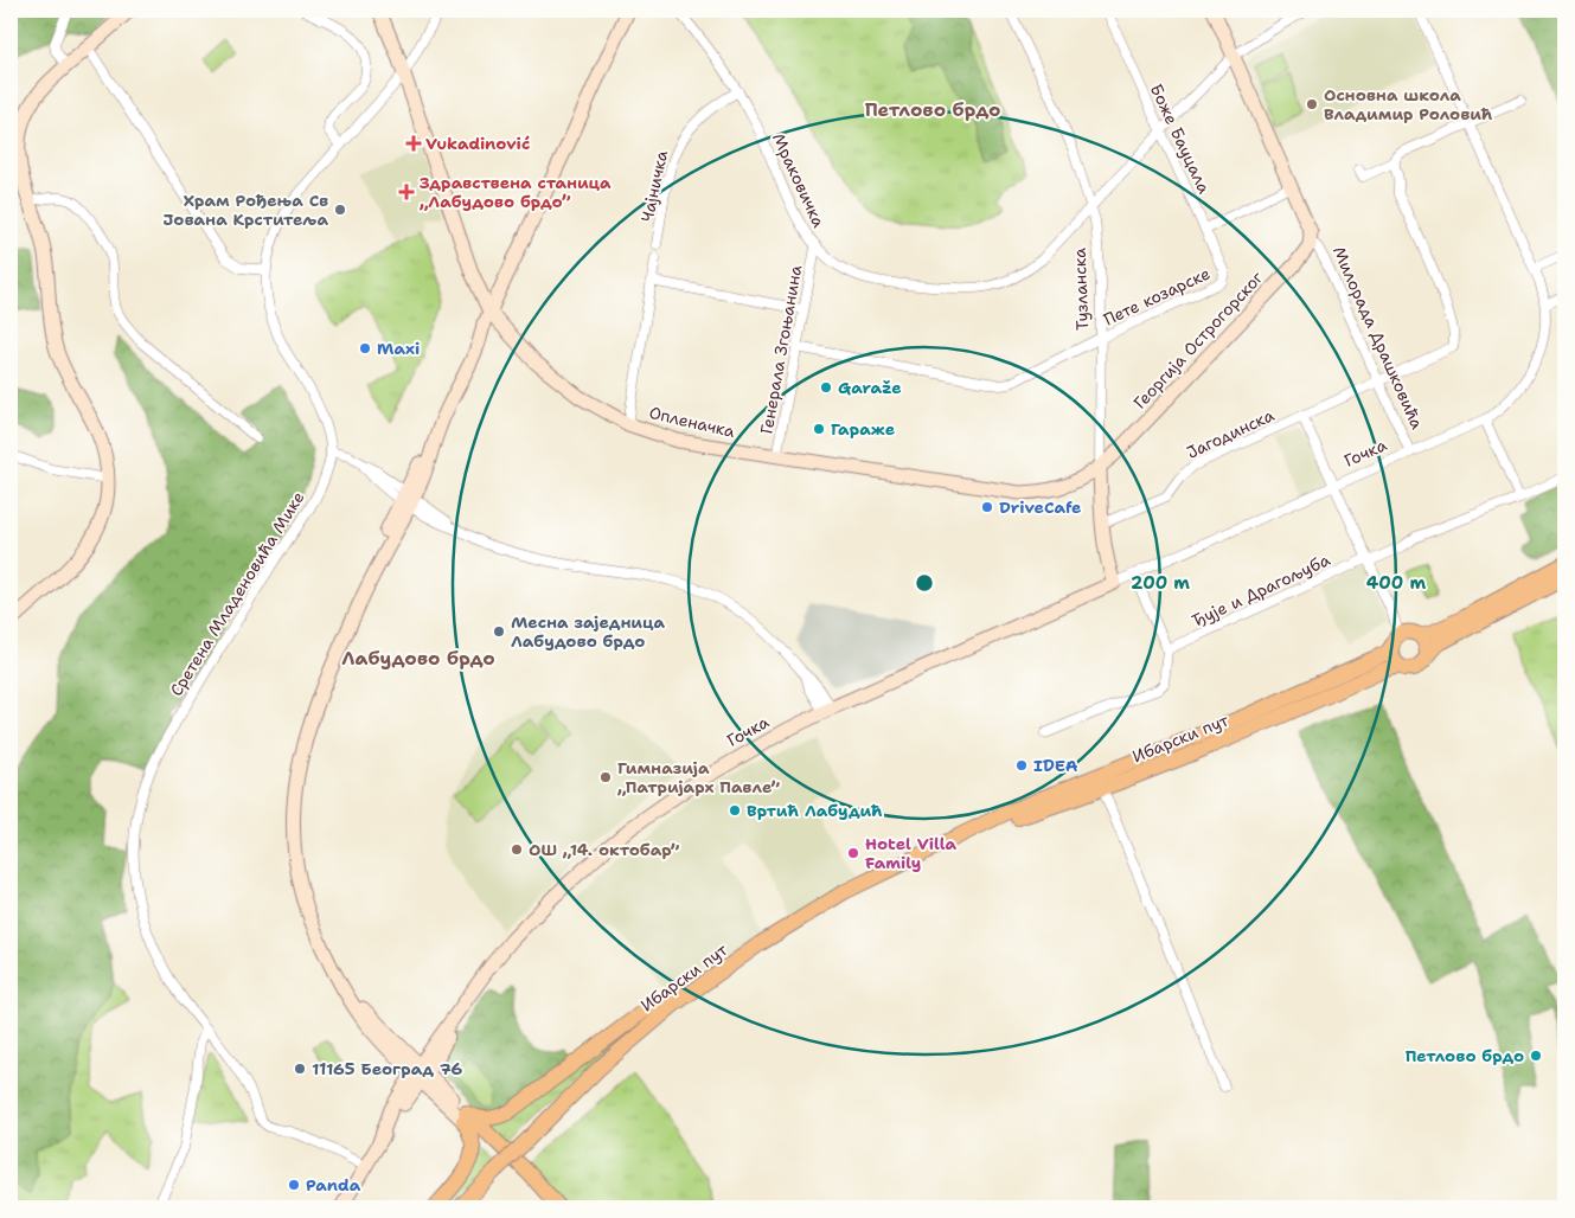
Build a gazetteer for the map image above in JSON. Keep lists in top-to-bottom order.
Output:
{
  "streets": {
    "main road": ["Ибарски пут"],
    "street": [
      "Боже Бауцала",
      "Мраковичка",
      "Чајничка",
      "Тузланска",
      "Пете козарске",
      "Милорада Драшковића",
      "Георгија Острогорског",
      "Генерала Згоњанина",
      "Опленачка",
      "Јагодинска",
      "Гочка",
      "Ђује и Драгољуба",
      "Сретена Младеновића Мике"
    ]
  },
  "crossings": [
    ["Боже Бауцала", "Мраковичка"],
    ["Боже Бауцала", "Пете козарске"],
    ["Мраковичка", "Чајничка"],
    ["Мраковичка", "Тузланска"],
    ["Мраковичка", "Милорада Драшковића"],
    ["Мраковичка", "Генерала Згоњанина"],
    ["Тузланска", "Пете козарске"],
    ["Тузланска", "Георгија Острогорског"],
    ["Тузланска", "Опленачка"],
    ["Тузланска", "Јагодинска"],
    ["Тузланска", "Гочка"],
    ["Пете козарске", "Генерала Згоњанина"],
    ["Милорада Драшковића", "Георгија Острогорског"],
    ["Милорада Драшковића", "Јагодинска"],
    ["Милорада Драшковића", "Гочка"],
    ["Георгија Острогорског", "Опленачка"],
    ["Генерала Згоњанина", "Опленачка"],
    ["Опленачка", "Сретена Младеновића Мике"],
    ["Гочка", "Сретена Младеновића Мике"]
  ],
  "districts": ["Петлово брдо", "Лабудово брдо"],
  "places": {
    "other": [
      "Основна школа Владимир Роловић",
      "Храм Рођења Св Јована Крститеља",
      "Maxi",
      "Garaže",
      "Гараже",
      "DriveCafe",
      "Месна заједница Лабудово брдо",
      "IDEA",
      "Гимназија „Патријарх Павле”",
      "Вртић Лабудић",
      "ОШ „14. октобар”",
      "Hotel Villa Family",
      "Петлово брдо",
      "11165 Београд 76",
      "Panda"
    ],
    "health": ["Vukadinović", "Здравствена станица „Лабудово брдо”"]
  },
  "rings": ["200 m", "400 m"]
}
